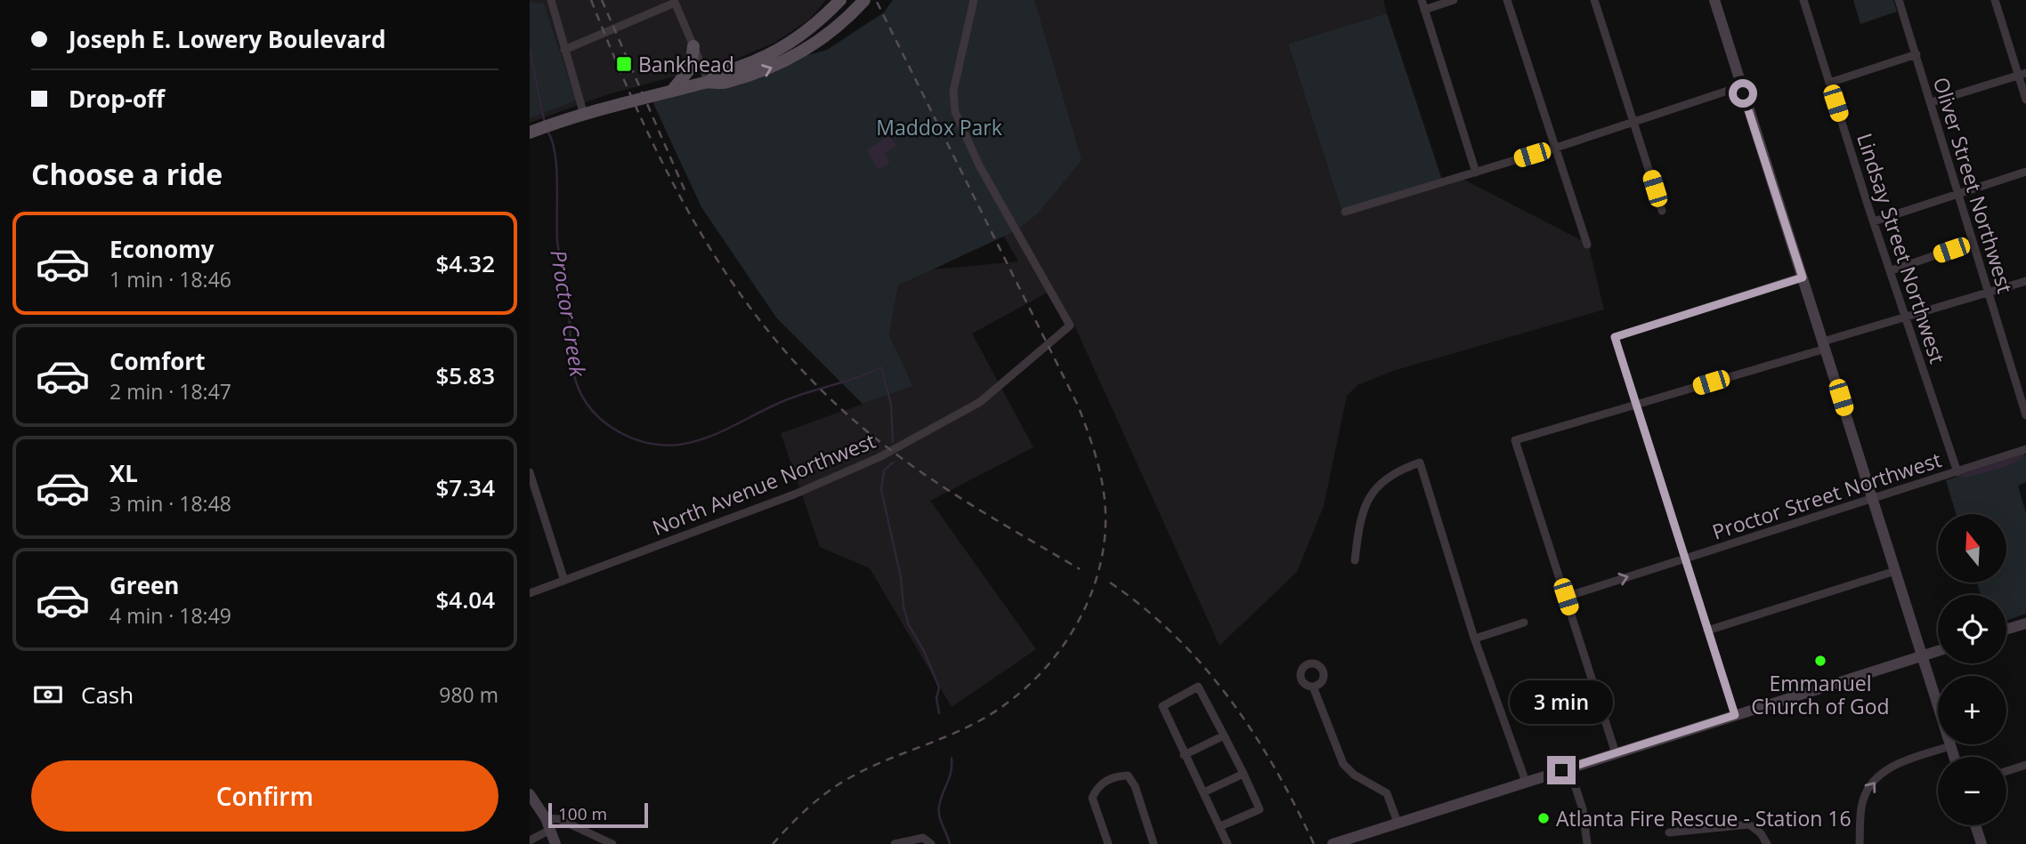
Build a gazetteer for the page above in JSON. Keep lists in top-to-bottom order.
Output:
{
  "streets": {
    "street": [
      "Oliver Street Northwest",
      "Lindsay Street Northwest",
      "North Avenue Northwest",
      "Proctor Street Northwest"
    ]
  },
  "crossings": [
    ["Lindsay Street Northwest", "Proctor Street Northwest"]
  ],
  "water": ["Proctor Creek"],
  "parks": ["Maddox Park"],
  "places": {
    "transit": ["Bankhead"],
    "other": ["Emmanuel Church of God", "Atlanta Fire Rescue - Station 16"]
  },
  "scale_bar": "100 m",
  "north": "top",
  "page": {
    "banner": ["Joseph E. Lowery Boulevard", "Drop-off"],
    "heading": "Choose a ride",
    "list": [
      {
        "name": "Economy",
        "note": "1 min · 18:46",
        "value": "$4.32"
      },
      {
        "name": "Comfort",
        "note": "2 min · 18:47",
        "value": "$5.83"
      },
      {
        "name": "XL",
        "note": "3 min · 18:48",
        "value": "$7.34"
      },
      {
        "name": "Green",
        "note": "4 min · 18:49",
        "value": "$4.04"
      }
    ],
    "map_buttons": ["+", "−"],
    "pay": ["Cash", "980 m"],
    "bubble": "3 min",
    "buttons": "Confirm",
    "scale": "100 m"
  }
}
